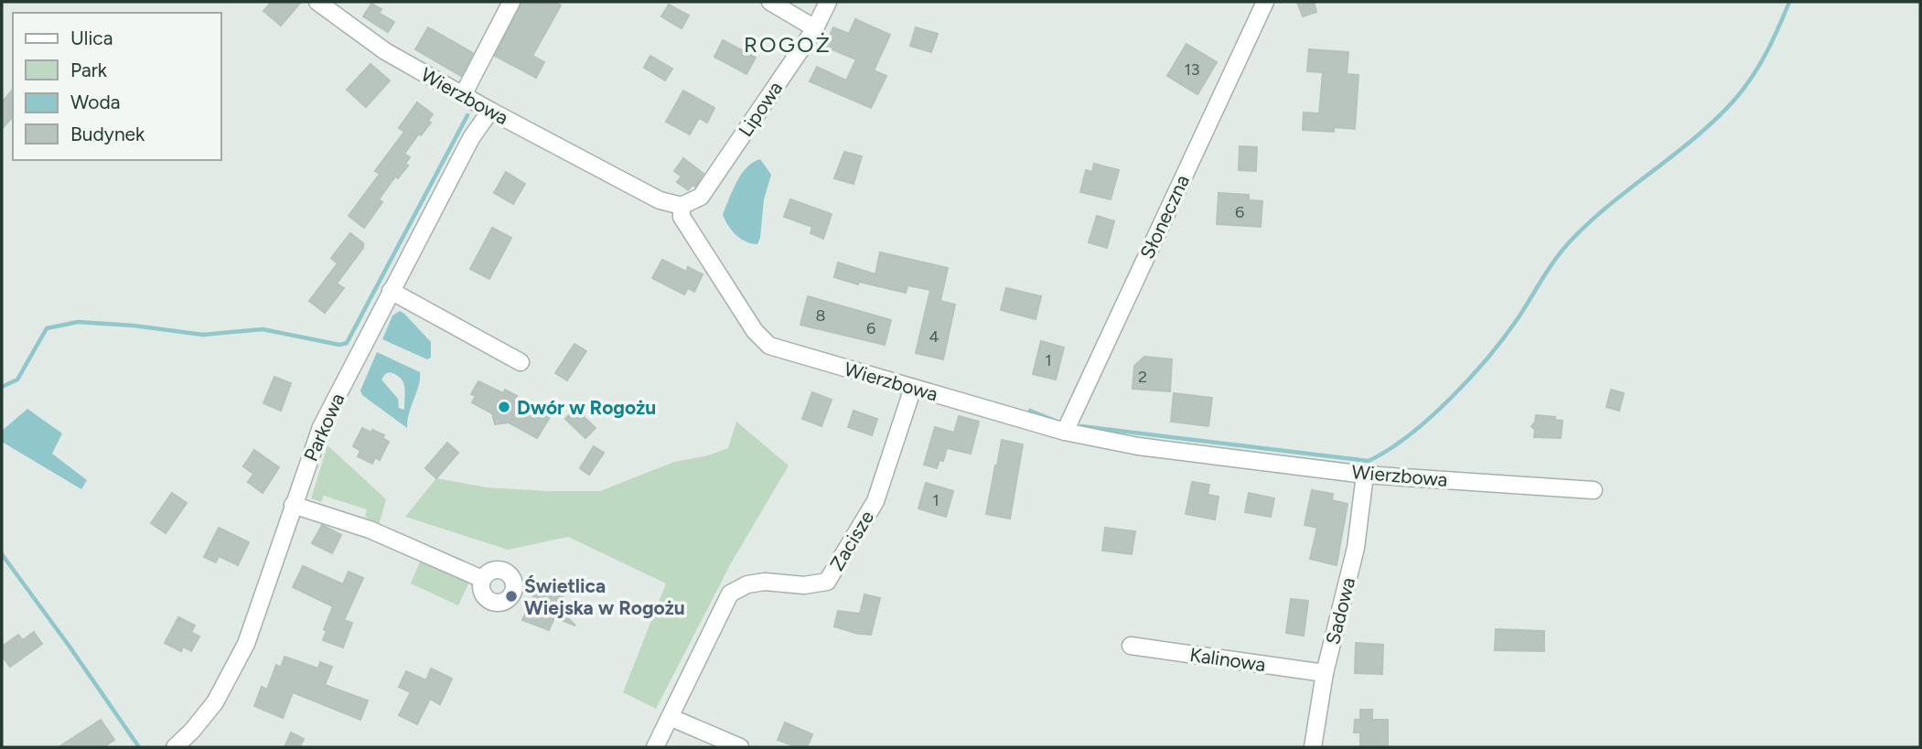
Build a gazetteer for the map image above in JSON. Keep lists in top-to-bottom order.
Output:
{
  "streets": {
    "street": [
      "Wierzbowa",
      "Lipowa",
      "Słoneczna",
      "Parkowa",
      "Zacisze",
      "Sadowa",
      "Kalinowa"
    ]
  },
  "crossings": [
    ["Wierzbowa", "Lipowa"],
    ["Wierzbowa", "Słoneczna"],
    ["Wierzbowa", "Parkowa"],
    ["Wierzbowa", "Zacisze"],
    ["Wierzbowa", "Sadowa"],
    ["Sadowa", "Kalinowa"]
  ],
  "districts": ["ROGOŻ"],
  "places": ["Dwór w Rogożu", "Świetlica Wiejska w Rogożu"],
  "house_numbers": [
    "13",
    "6",
    "8",
    "6",
    "4",
    "1",
    "2",
    "1"
  ],
  "legend": [
    "Ulica",
    "Park",
    "Woda",
    "Budynek"
  ]
}
